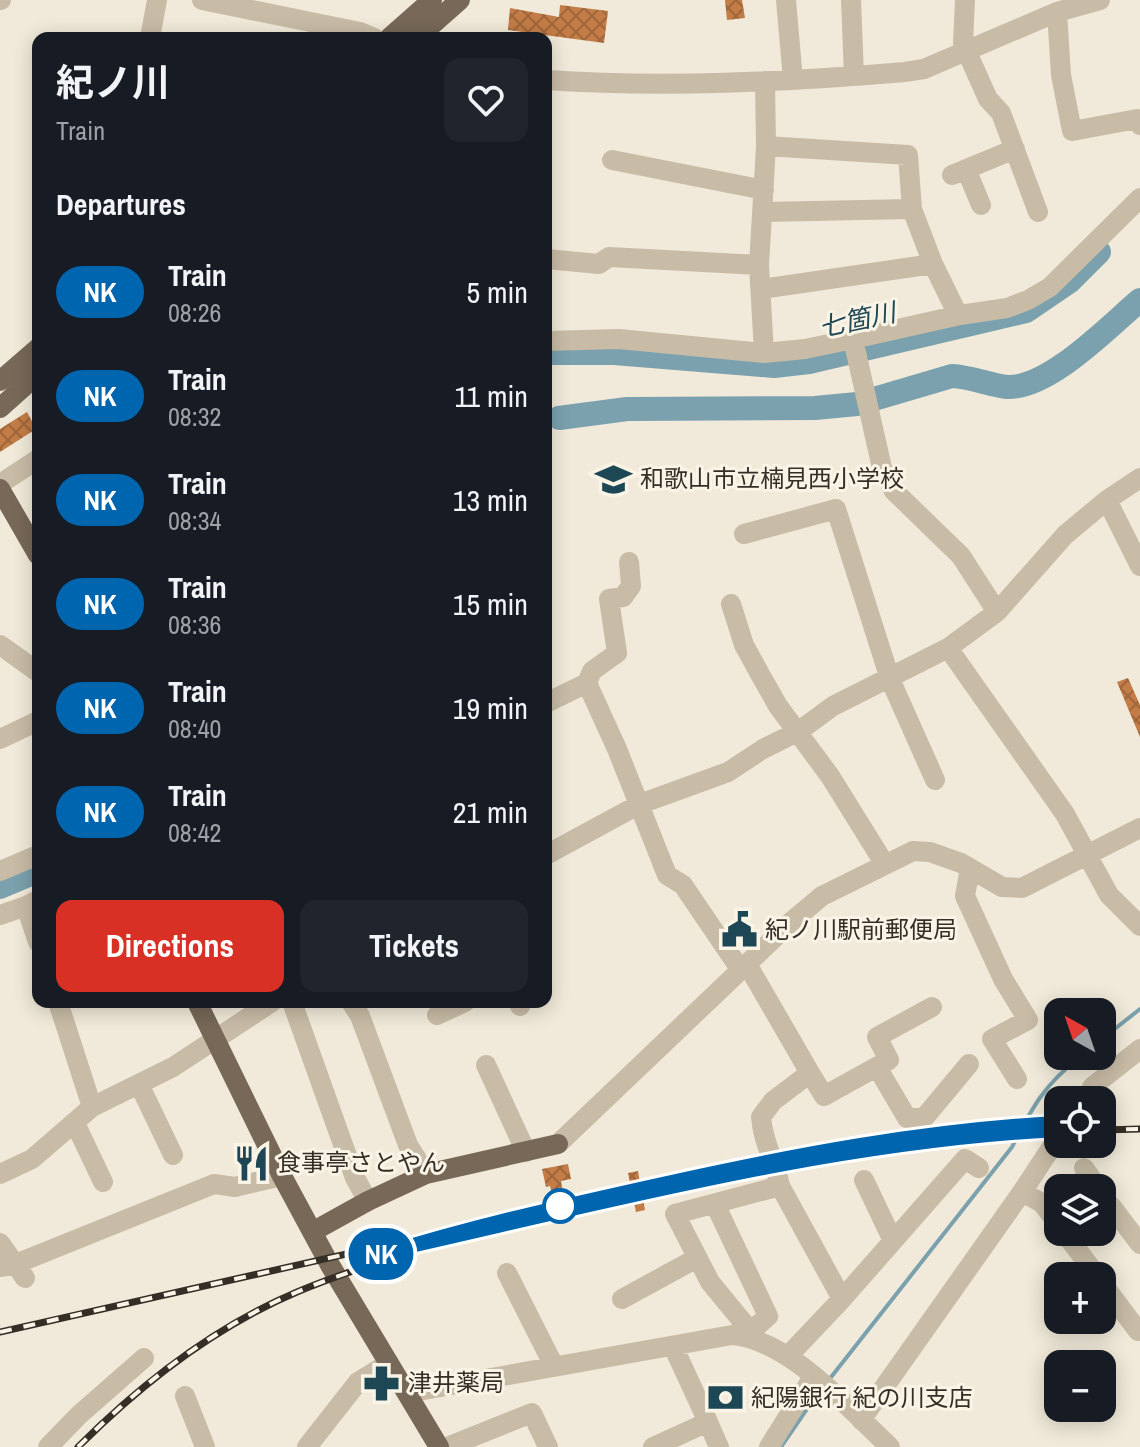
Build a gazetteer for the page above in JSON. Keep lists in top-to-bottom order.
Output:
{
  "water": ["七箇川"],
  "places": {
    "school or university": ["和歌山市立楠見西小学校"],
    "public building": ["紀ノ川駅前郵便局"],
    "restaurant": ["食事亭さとやん"],
    "pharmacy": ["津井薬局"],
    "bank": ["紀陽銀行 紀の川支店"]
  },
  "north": "top left",
  "page": {
    "on_map": "NK",
    "heading": [
      ["紀ノ川", "Train"],
      "Departures"
    ],
    "list": [
      {
        "mark": "NK",
        "name": "Train",
        "note": "08:26",
        "value": "5 min"
      },
      {
        "mark": "NK",
        "name": "Train",
        "note": "08:32",
        "value": "11 min"
      },
      {
        "mark": "NK",
        "name": "Train",
        "note": "08:34",
        "value": "13 min"
      },
      {
        "mark": "NK",
        "name": "Train",
        "note": "08:36",
        "value": "15 min"
      },
      {
        "mark": "NK",
        "name": "Train",
        "note": "08:40",
        "value": "19 min"
      },
      {
        "mark": "NK",
        "name": "Train",
        "note": "08:42",
        "value": "21 min"
      }
    ],
    "buttons": ["Directions", "Tickets"],
    "map_buttons": ["+", "−"]
  }
}
